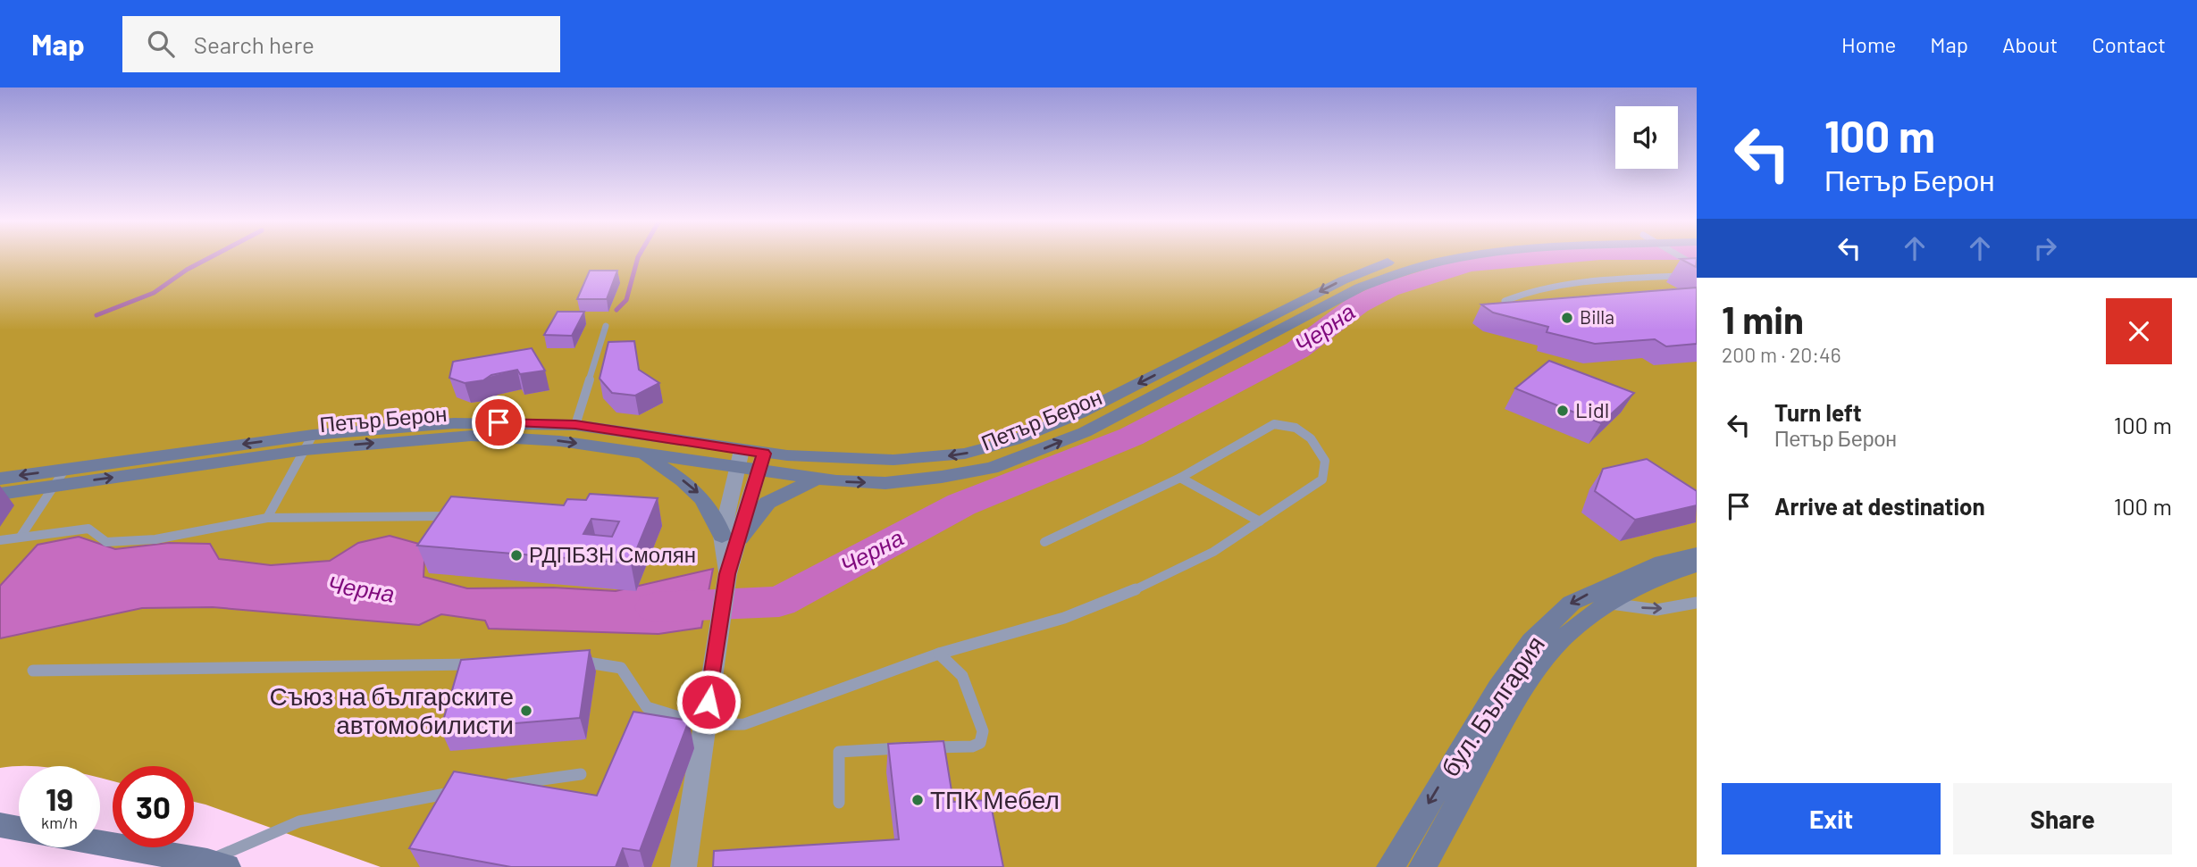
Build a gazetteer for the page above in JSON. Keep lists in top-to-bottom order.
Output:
{
  "streets": {
    "main road": ["Петър Берон", "бул. България"]
  },
  "water": ["Черна"],
  "places": [
    "Billa",
    "Lidl",
    "РДПБЗН Смолян",
    "Съюз на българските автомобилисти",
    "ТПК Мебел"
  ],
  "page": {
    "header": "Map",
    "search": "Search here",
    "nav": [
      "Home",
      "Map",
      "About",
      "Contact"
    ],
    "turn": ["100 m", "Петър Берон"],
    "heading": ["1 min", "200 m · 20:46"],
    "list": [
      {
        "name": "Turn left",
        "note": "Петър Берон",
        "value": "100 m"
      },
      {
        "name": "Arrive at destination",
        "value": "100 m"
      }
    ],
    "speed": "19 km/h",
    "limit": "30",
    "buttons": ["Exit", "Share"]
  }
}
